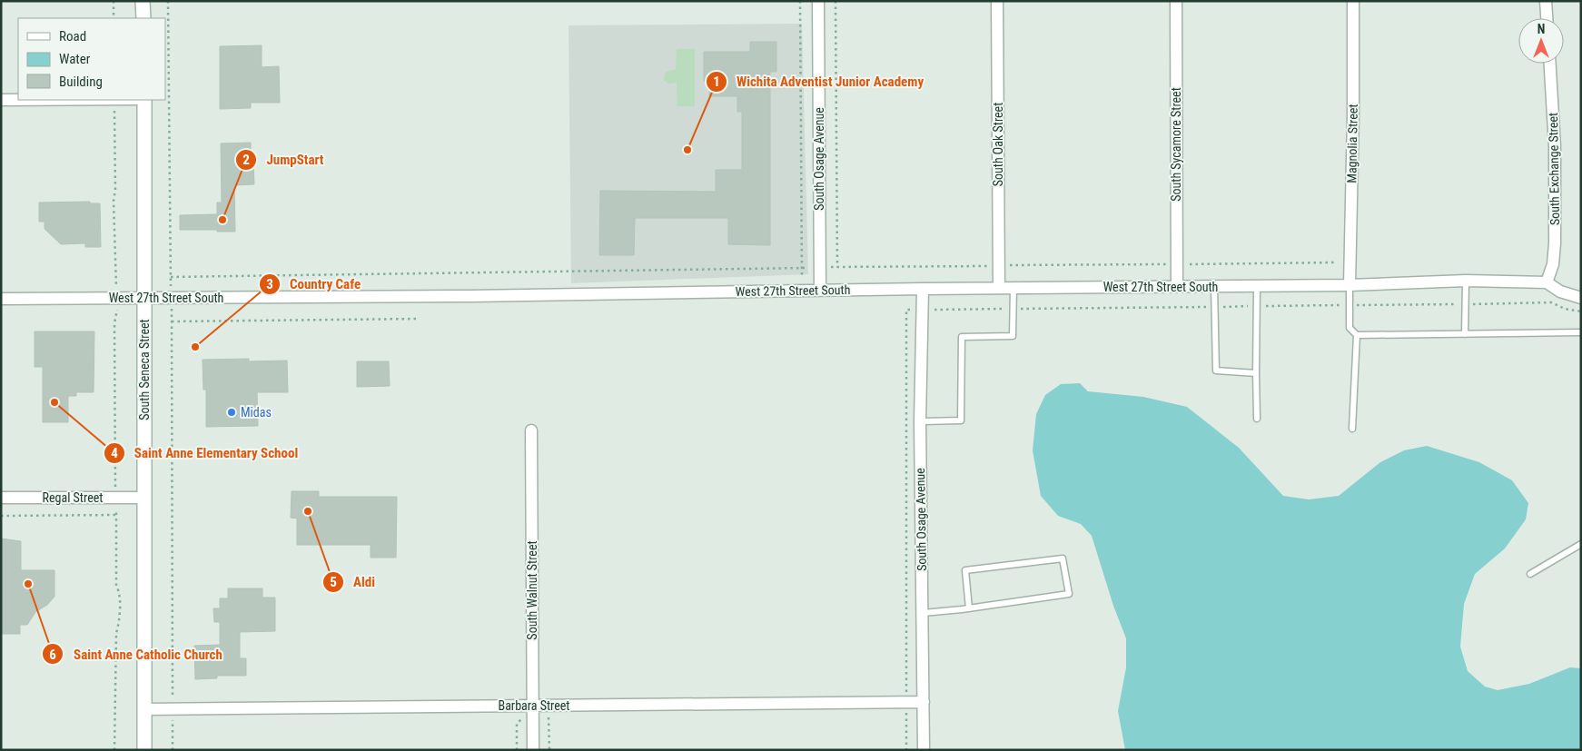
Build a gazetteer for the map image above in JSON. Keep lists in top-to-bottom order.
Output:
{
  "streets": {
    "street": [
      "Magnolia Street",
      "South Oak Street",
      "South Sycamore Street",
      "South Osage Avenue",
      "South Exchange Street",
      "West 27th Street South",
      "South Seneca Street",
      "Regal Street",
      "South Walnut Street",
      "Barbara Street"
    ]
  },
  "crossings": [
    ["Magnolia Street", "West 27th Street South"],
    ["South Oak Street", "West 27th Street South"],
    ["South Sycamore Street", "West 27th Street South"],
    ["South Osage Avenue", "West 27th Street South"],
    ["South Osage Avenue", "Barbara Street"],
    ["South Exchange Street", "West 27th Street South"],
    ["West 27th Street South", "South Seneca Street"],
    ["South Seneca Street", "Regal Street"],
    ["South Seneca Street", "Barbara Street"],
    ["South Walnut Street", "Barbara Street"]
  ],
  "places": [
    "Wichita Adventist Junior Academy",
    "JumpStart",
    "Country Cafe",
    "Saint Anne Elementary School",
    "Midas",
    "Aldi",
    "Saint Anne Catholic Church"
  ],
  "legend": ["Road", "Water", "Building"],
  "north": "top"
}
